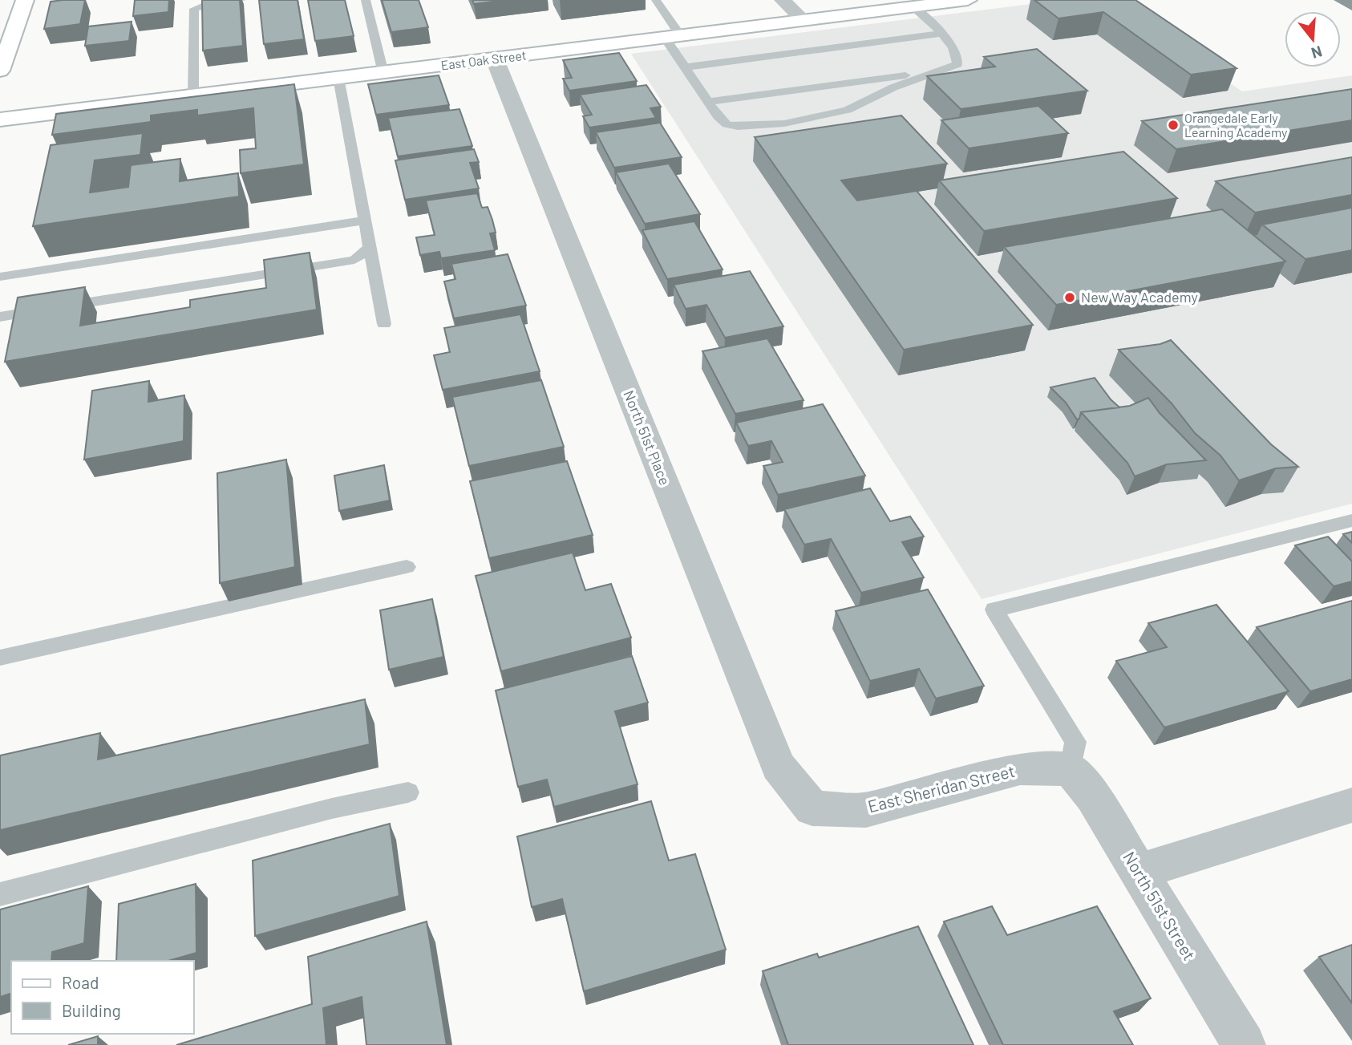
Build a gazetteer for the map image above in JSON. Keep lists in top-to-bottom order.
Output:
{
  "streets": {
    "street": [
      "East Oak Street",
      "North 51st Place",
      "East Sheridan Street",
      "North 51st Street"
    ]
  },
  "crossings": [
    ["East Oak Street", "North 51st Place"],
    ["North 51st Place", "East Sheridan Street"],
    ["East Sheridan Street", "North 51st Street"]
  ],
  "places": ["Orangedale Early Learning Academy", "New Way Academy"],
  "legend": ["Road", "Building"],
  "north": "bottom"
}
